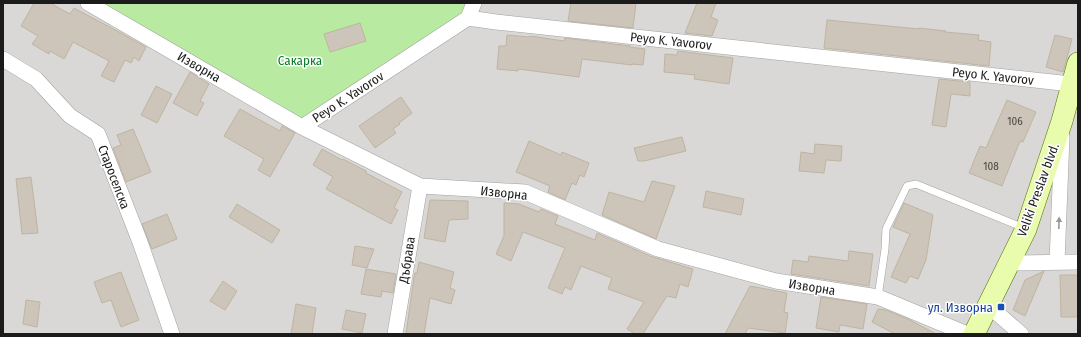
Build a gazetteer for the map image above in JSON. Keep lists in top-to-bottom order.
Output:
{
  "streets": {
    "main road": ["Veliki Preslav blvd."],
    "street": [
      "Peyo K. Yavorov",
      "Изворна",
      "Староселска",
      "Дъбрава"
    ]
  },
  "crossings": [
    ["Peyo K. Yavorov", "Изворна"],
    ["Peyo K. Yavorov", "Veliki Preslav blvd."],
    ["Изворна", "Дъбрава"]
  ],
  "parks": ["Сакарка"],
  "places": {
    "transit": ["ул. Изворна"]
  },
  "house_numbers": ["106", "108"]
}
